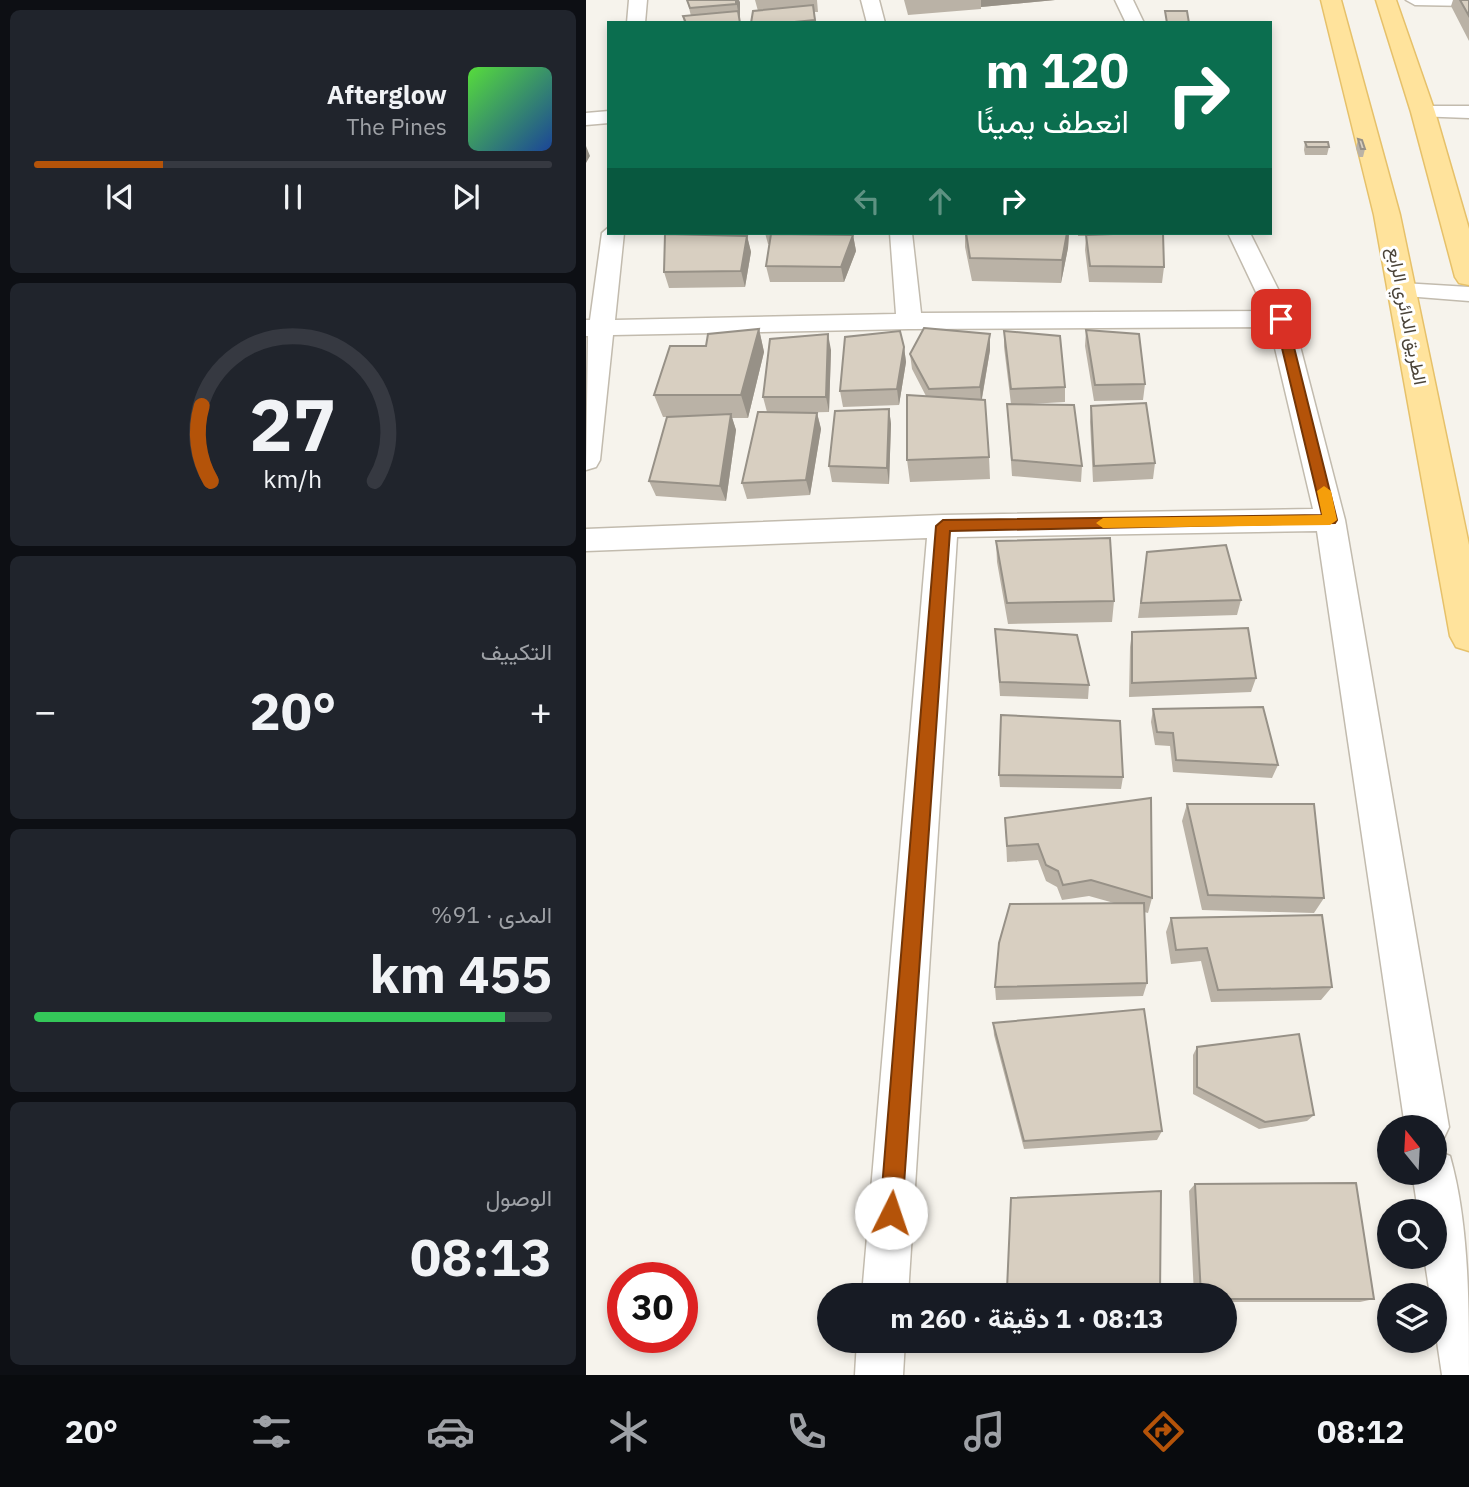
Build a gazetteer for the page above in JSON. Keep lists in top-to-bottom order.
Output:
{
  "streets": {
    "main road": ["الطريق الدائري الرابع"]
  },
  "north": "top",
  "page": {
    "turn": ["120 m", "انعطف يمينًا"],
    "song": ["Afterglow", "The Pines"],
    "tile": [
      "التكييف",
      ["المدى · 91%", "455 km"],
      ["الوصول", "08:13"]
    ],
    "heat": ["−", "20°", "+"],
    "limit": "30",
    "trip": "08:13 · 1 دقيقة · 260 m",
    "tabs": ["08:12", "20°"],
    "gauge": ["27", "km/h"]
  }
}
